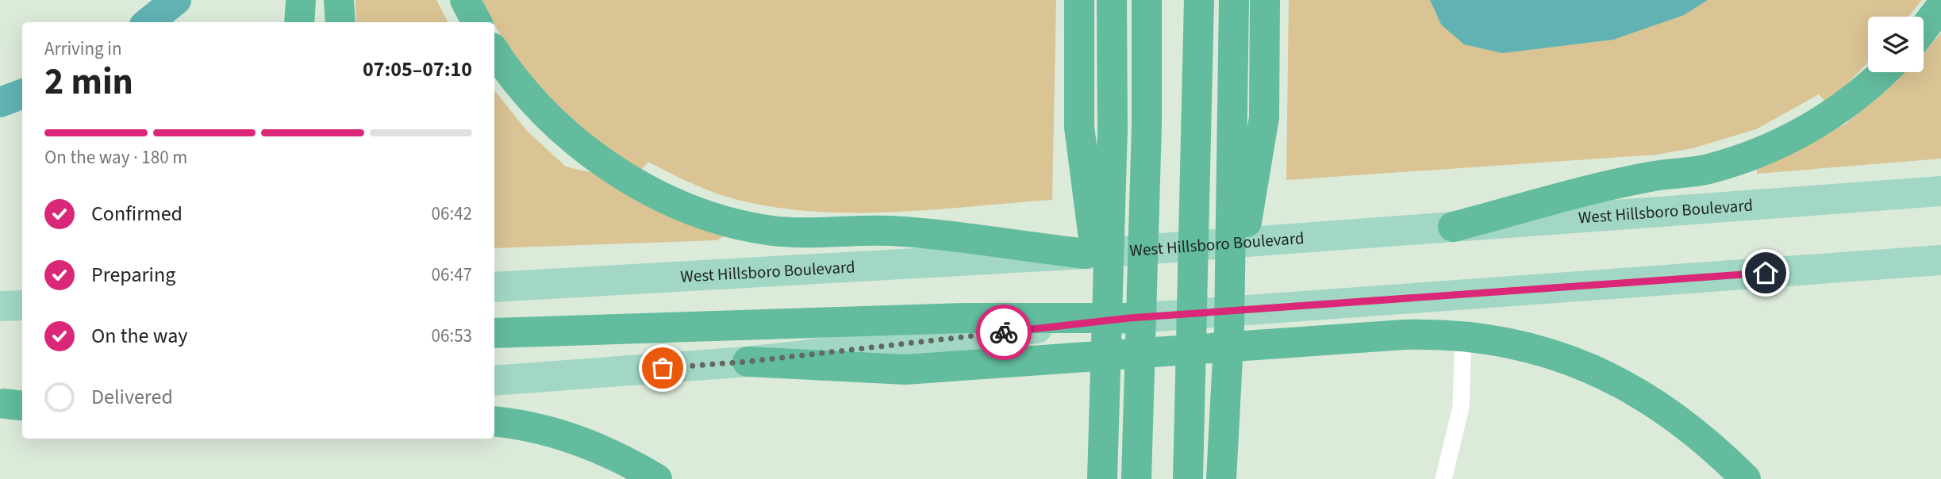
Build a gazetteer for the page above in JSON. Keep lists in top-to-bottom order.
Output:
{
  "streets": {
    "main road": ["West Hillsboro Boulevard"]
  },
  "page": {
    "heading": ["2 min", "Arriving in", "07:05–07:10"],
    "bar": "On the way · 180 m",
    "list": [
      ["Confirmed", "06:42"],
      ["Preparing", "06:47"],
      ["On the way", "06:53"],
      "Delivered"
    ]
  }
}
